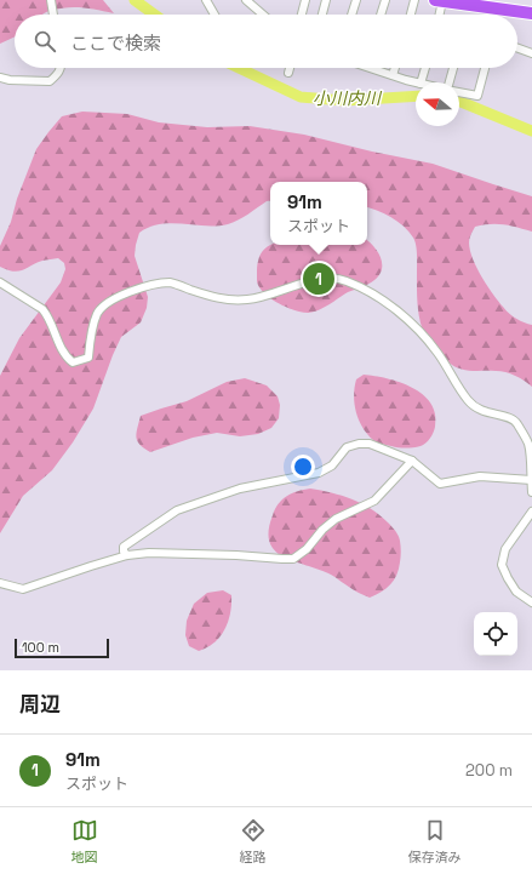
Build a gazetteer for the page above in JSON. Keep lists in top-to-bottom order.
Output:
{
  "water": ["小川内川"],
  "scale_bar": "100 m",
  "north": "left",
  "page": {
    "search": "ここで検索",
    "popup": ["91m", "スポット"],
    "pins": "1",
    "scale": "100 m",
    "heading": "周辺",
    "list": [
      {
        "mark": "1",
        "name": "91m",
        "note": "スポット",
        "value": "200 m"
      }
    ],
    "nav": ["地図", "経路", "保存済み"]
  }
}
